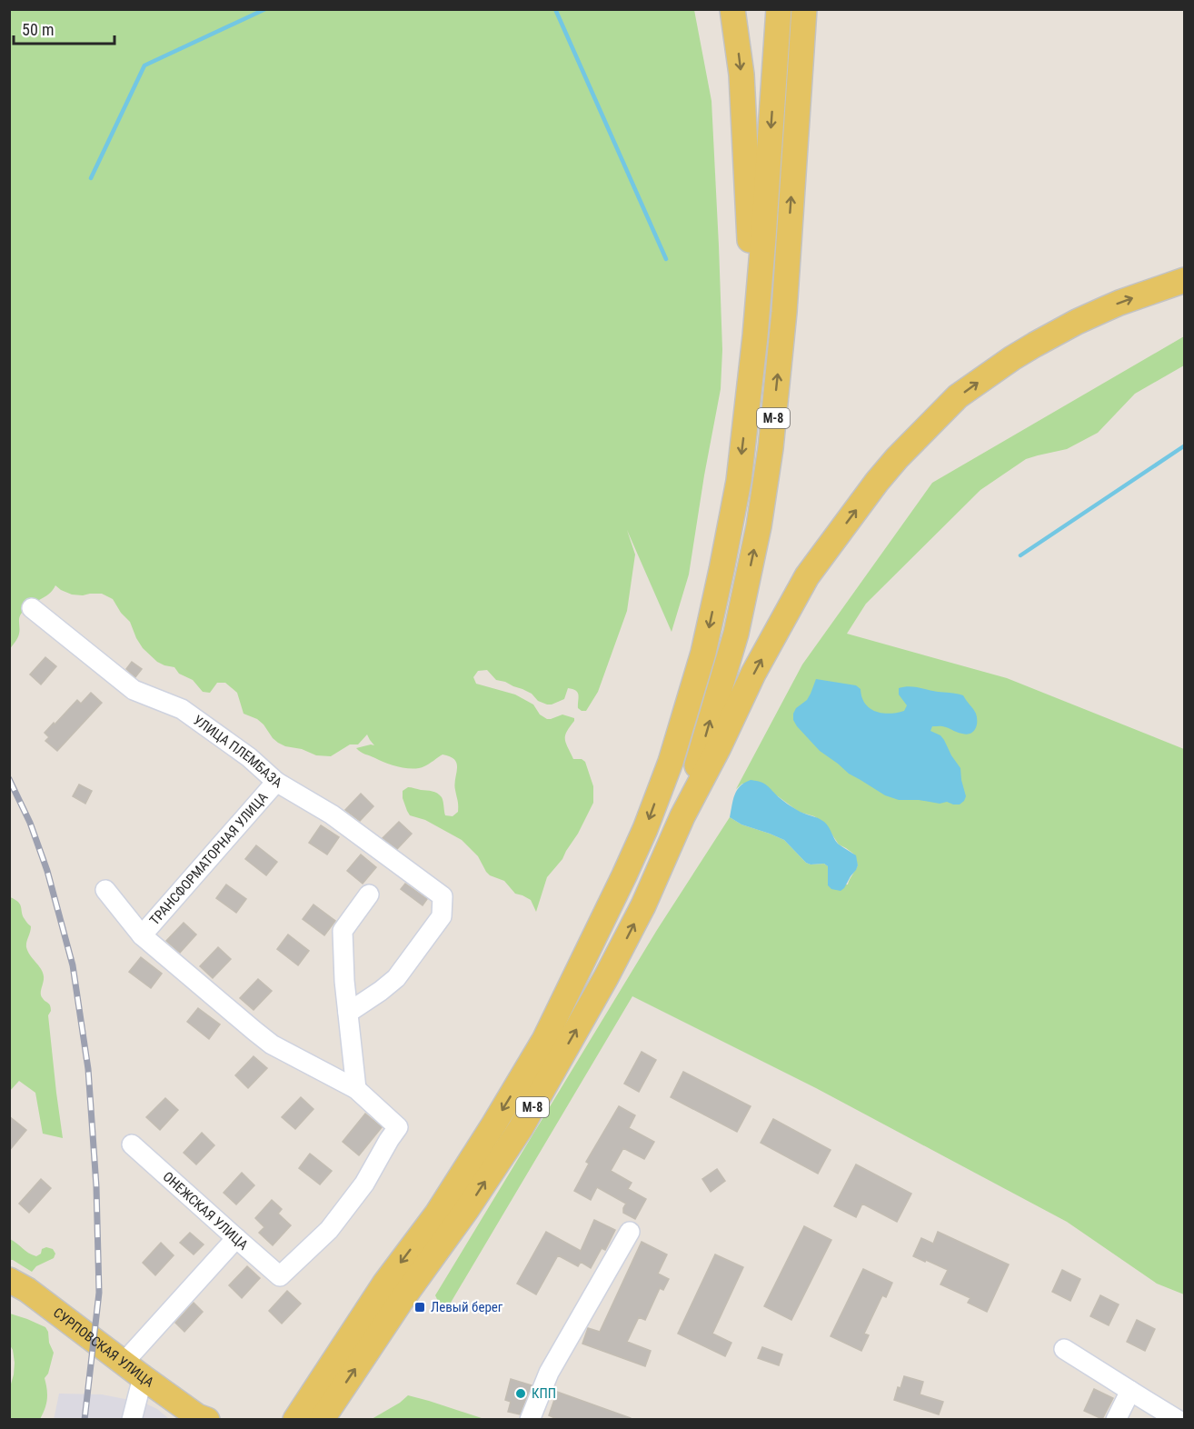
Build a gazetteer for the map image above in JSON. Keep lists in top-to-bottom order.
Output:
{
  "streets": {
    "main road": ["М-8", "СУРПОВСКАЯ УЛИЦА"],
    "street": ["УЛИЦА ПЛЕМБАЗА", "ТРАНСФОРМАТОРНАЯ УЛИЦА", "ОНЕЖСКАЯ УЛИЦА"]
  },
  "crossings": [
    ["УЛИЦА ПЛЕМБАЗА", "ТРАНСФОРМАТОРНАЯ УЛИЦА"]
  ],
  "places": {
    "transit": ["Левый берег"],
    "other": ["КПП"]
  },
  "scale_bar": "50 m"
}
